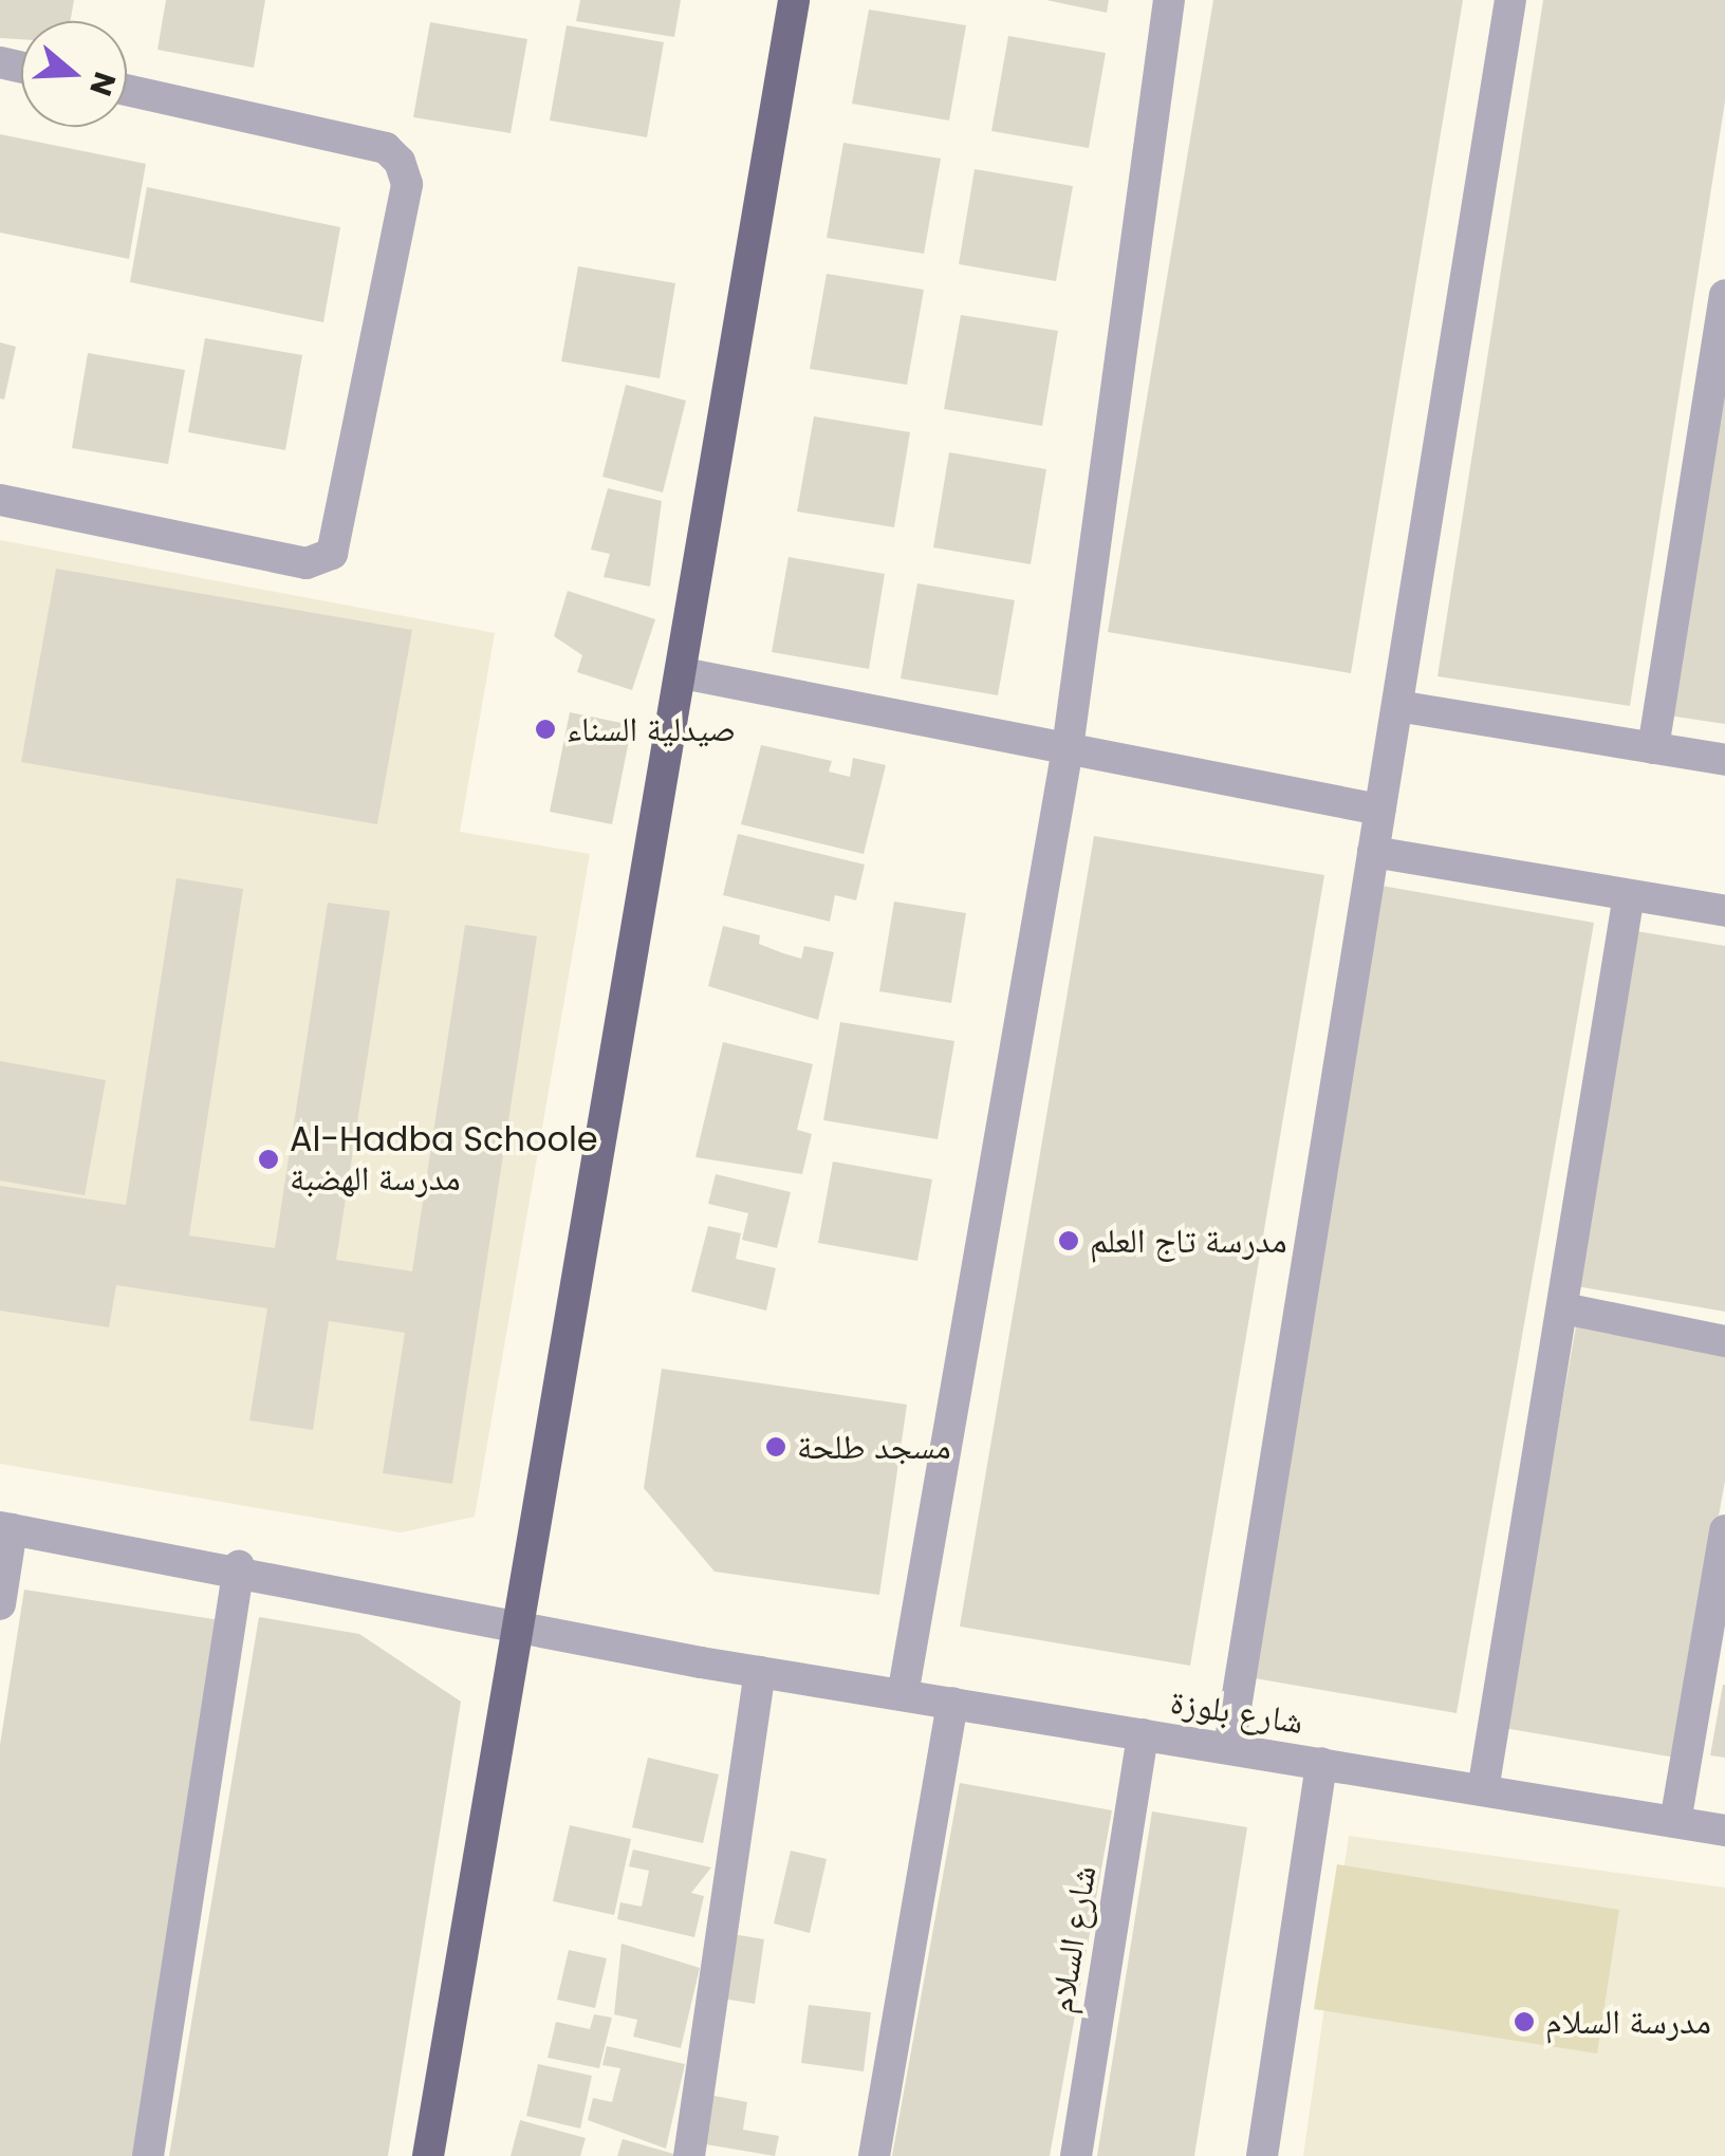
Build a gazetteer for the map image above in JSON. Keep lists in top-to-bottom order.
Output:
{
  "streets": {
    "street": ["شارع بلوزة", "شارع السلام"]
  },
  "crossings": [
    ["شارع بلوزة", "شارع السلام"]
  ],
  "places": [
    "صيدلية السناء",
    "Al-Hadba Schoole مدرسة الهضبة",
    "مدرسة تاج العلم",
    "مسجد طلحة",
    "مدرسة السلام"
  ],
  "north": "right"
}
